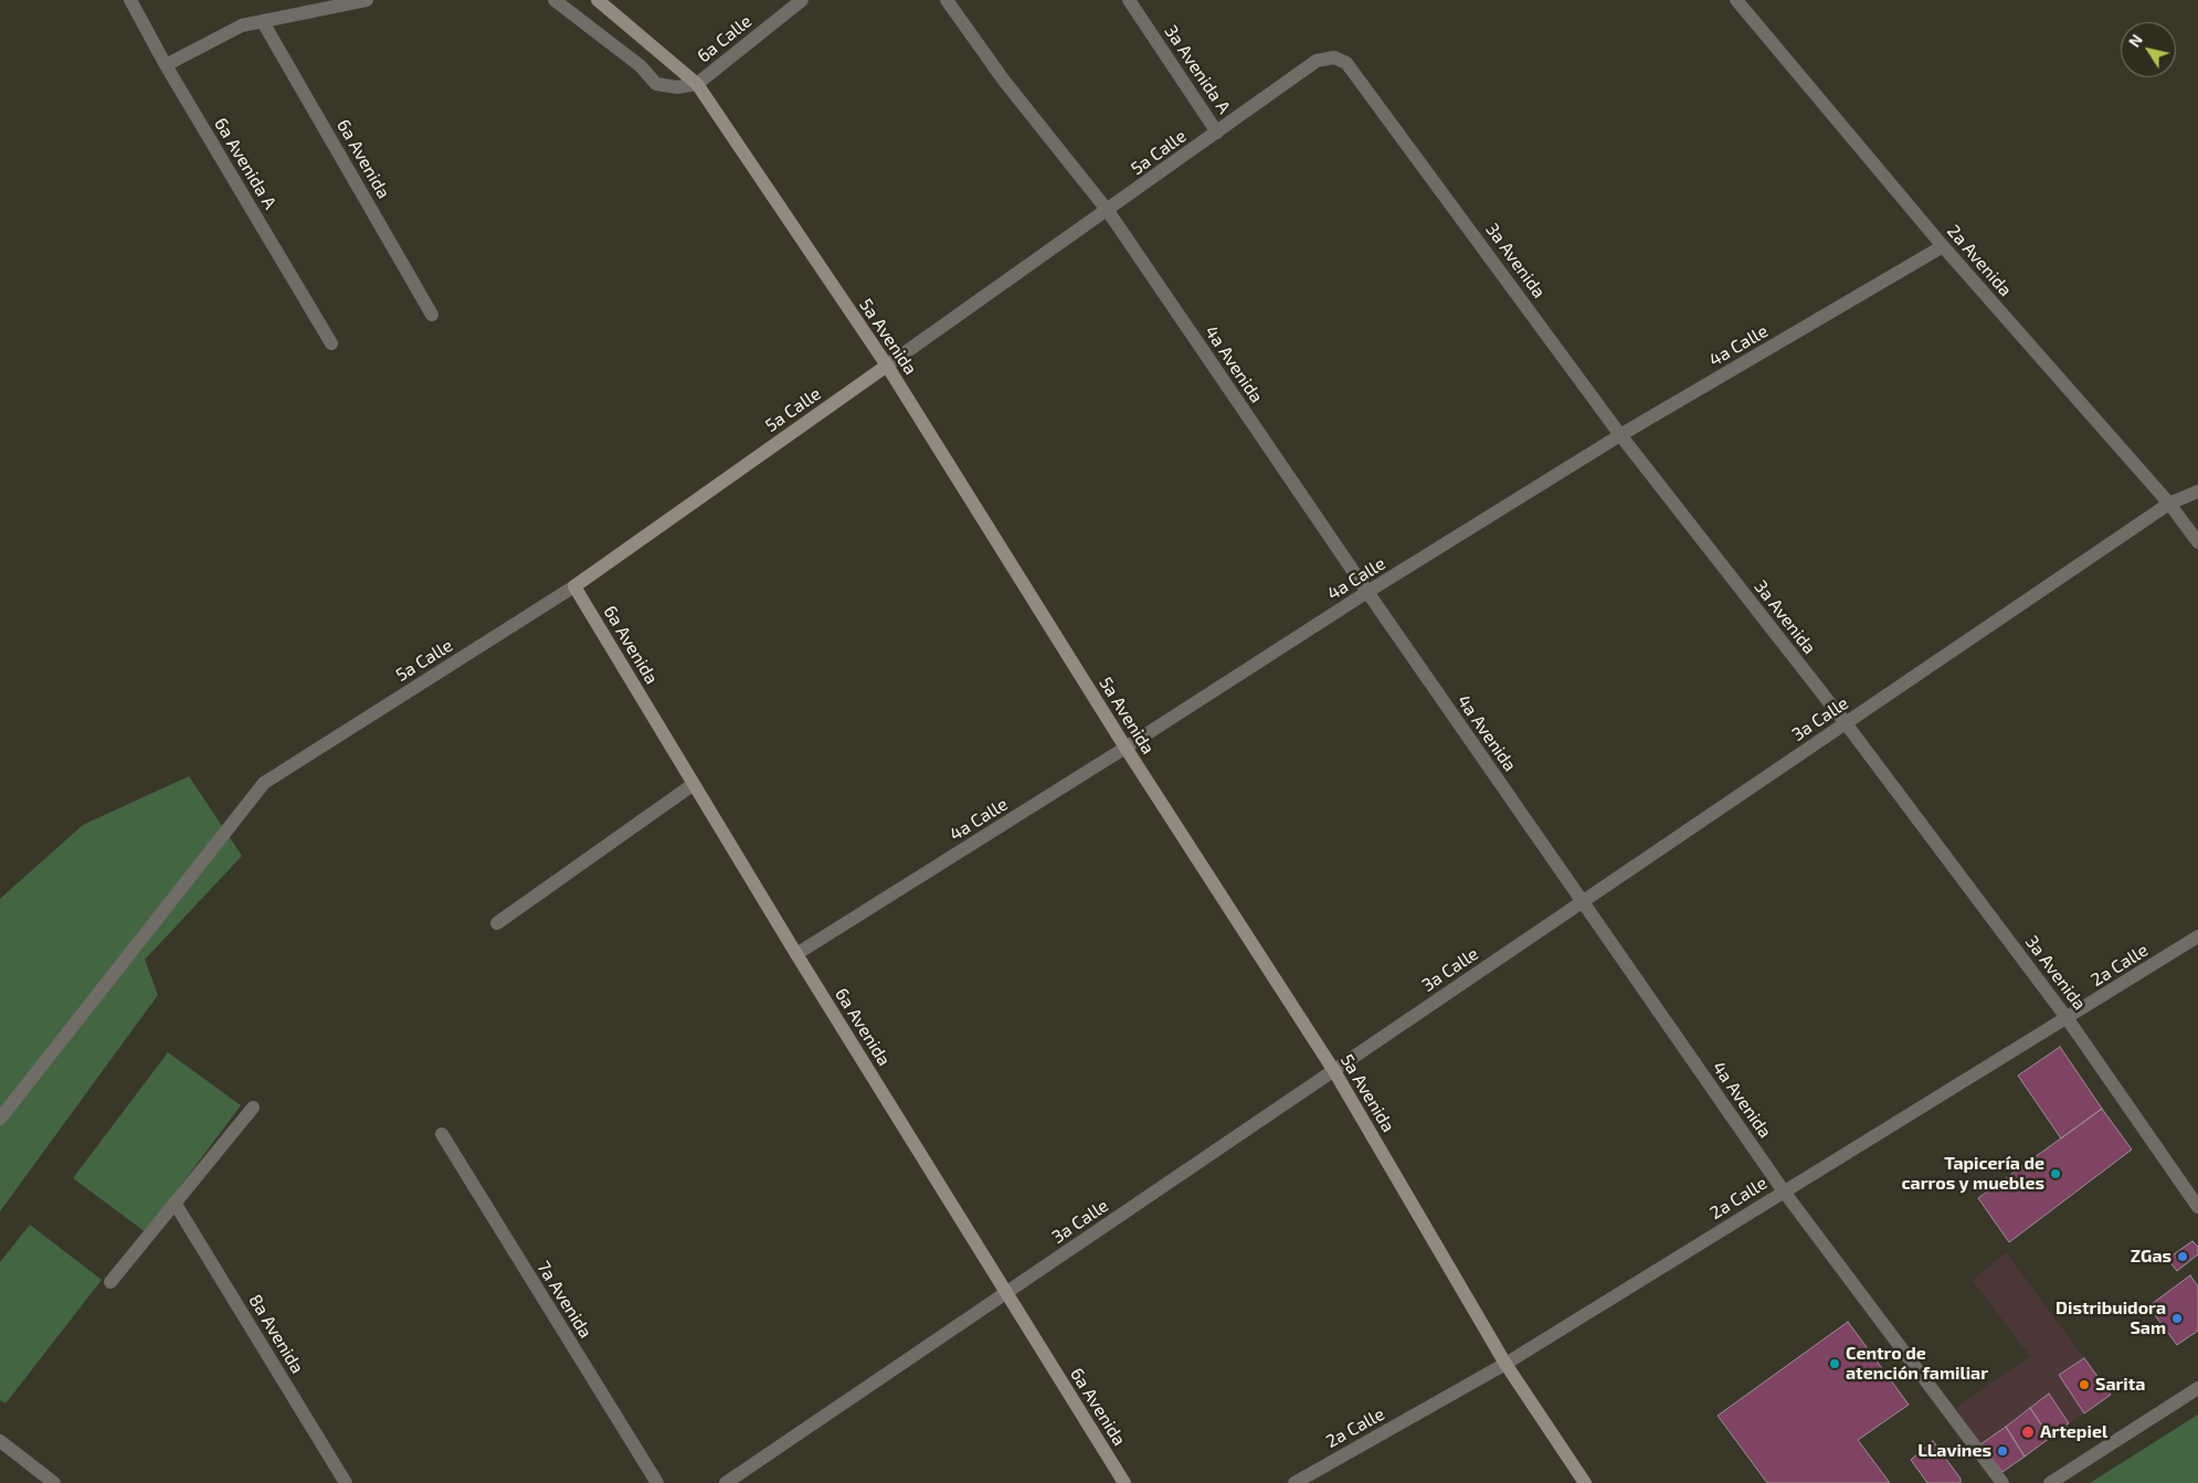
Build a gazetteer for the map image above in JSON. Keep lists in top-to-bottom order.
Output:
{
  "streets": {
    "street": [
      "6a Calle",
      "3a Avenida A",
      "5a Calle",
      "6a Avenida",
      "6a Avenida A",
      "3a Avenida",
      "2a Avenida",
      "5a Avenida",
      "4a Calle",
      "4a Avenida",
      "3a Calle",
      "2a Calle",
      "7a Avenida",
      "8a Avenida"
    ]
  },
  "crossings": [
    ["6a Calle", "5a Avenida"],
    ["3a Avenida A", "5a Calle"],
    ["5a Calle", "6a Avenida"],
    ["5a Calle", "3a Avenida"],
    ["5a Calle", "5a Avenida"],
    ["5a Calle", "4a Avenida"],
    ["6a Avenida", "4a Calle"],
    ["6a Avenida", "3a Calle"],
    ["3a Avenida", "4a Calle"],
    ["3a Avenida", "3a Calle"],
    ["3a Avenida", "2a Calle"],
    ["2a Avenida", "4a Calle"],
    ["2a Avenida", "3a Calle"],
    ["5a Avenida", "4a Calle"],
    ["5a Avenida", "3a Calle"],
    ["5a Avenida", "2a Calle"],
    ["4a Calle", "4a Avenida"],
    ["4a Avenida", "3a Calle"],
    ["4a Avenida", "2a Calle"]
  ],
  "places": [
    "Tapicería de carros y muebles",
    "ZGas",
    "Distribuidora Sam",
    "Centro de atención familiar",
    "Sarita",
    "Artepiel",
    "LLavines"
  ],
  "north": "top left"
}
